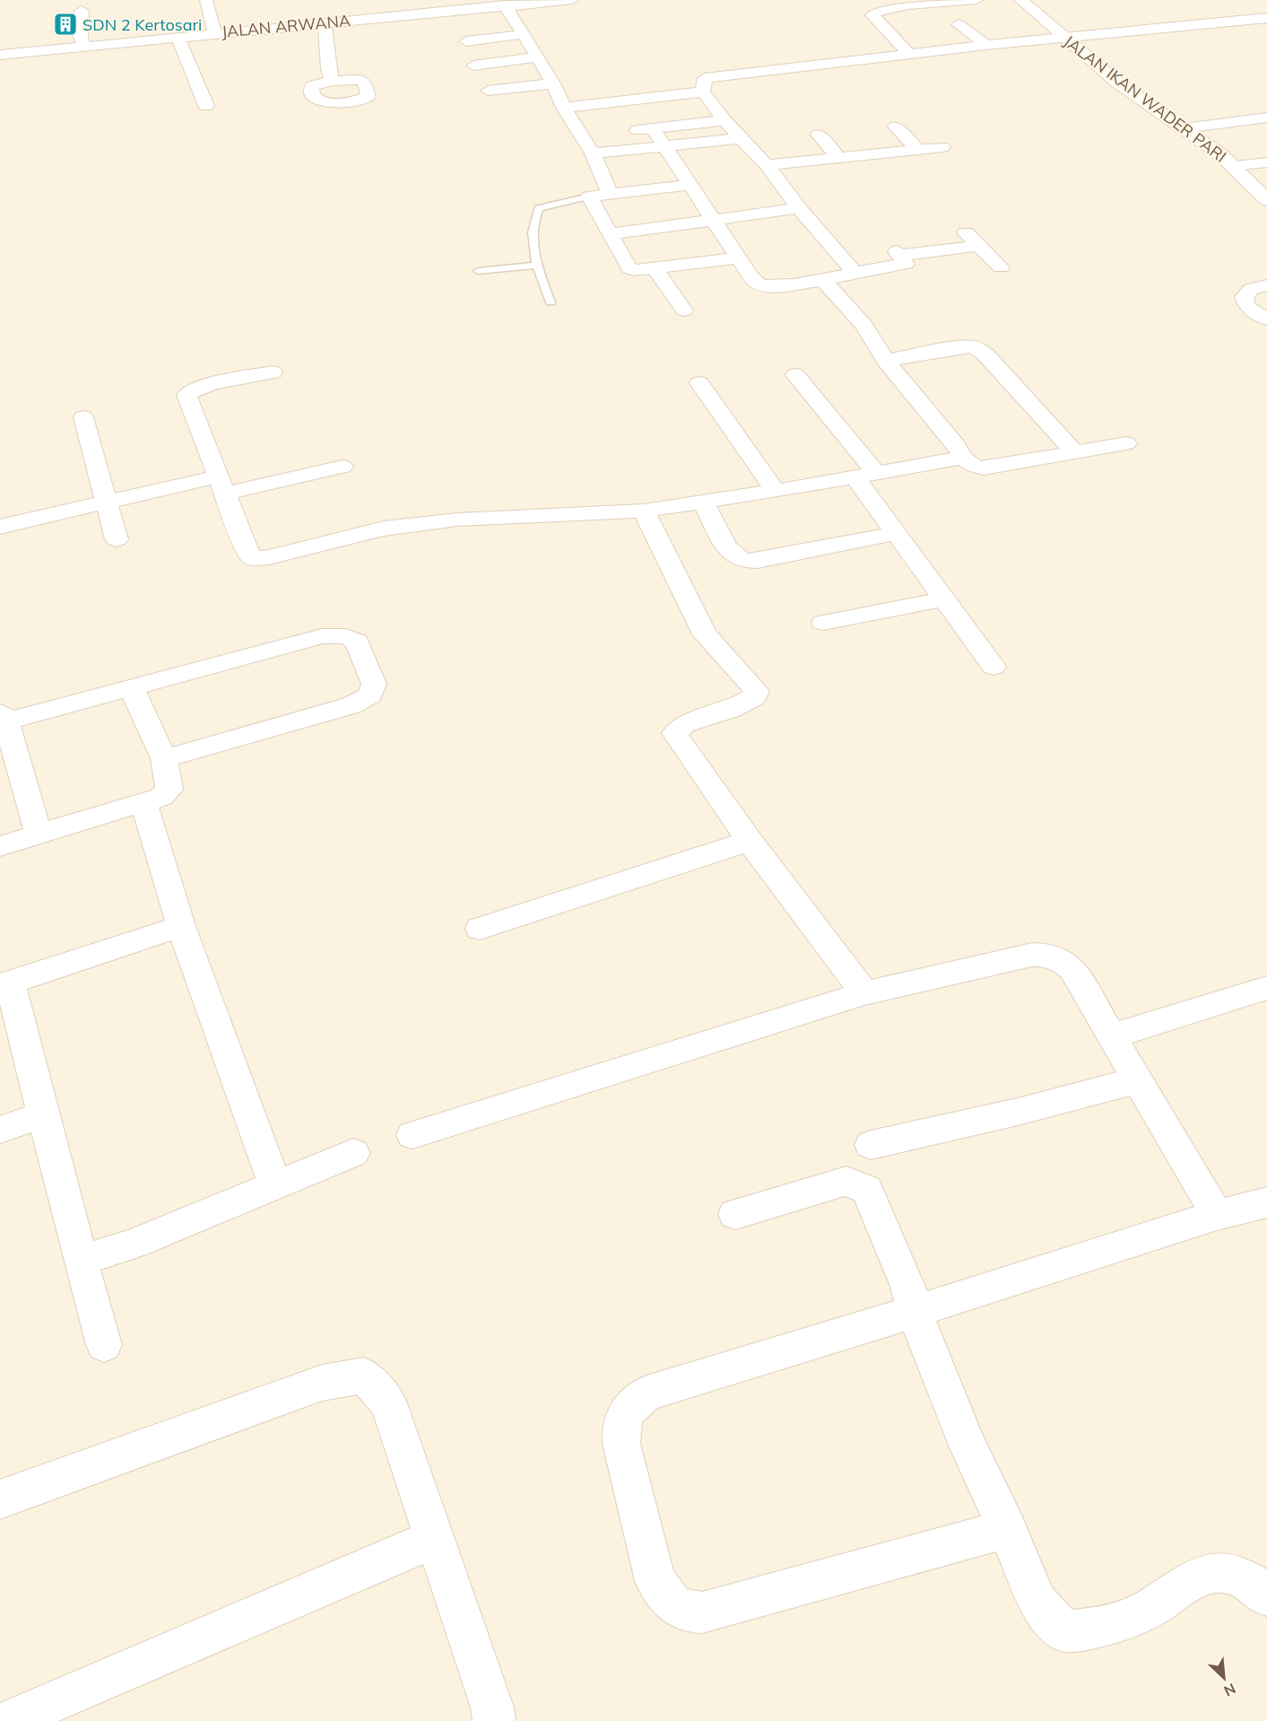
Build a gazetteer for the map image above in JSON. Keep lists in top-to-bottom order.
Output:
{
  "streets": {
    "street": ["JALAN ARWANA", "JALAN IKAN WADER PARI"]
  },
  "places": {
    "building": ["SDN 2 Kertosari"]
  },
  "north": "bottom right"
}
